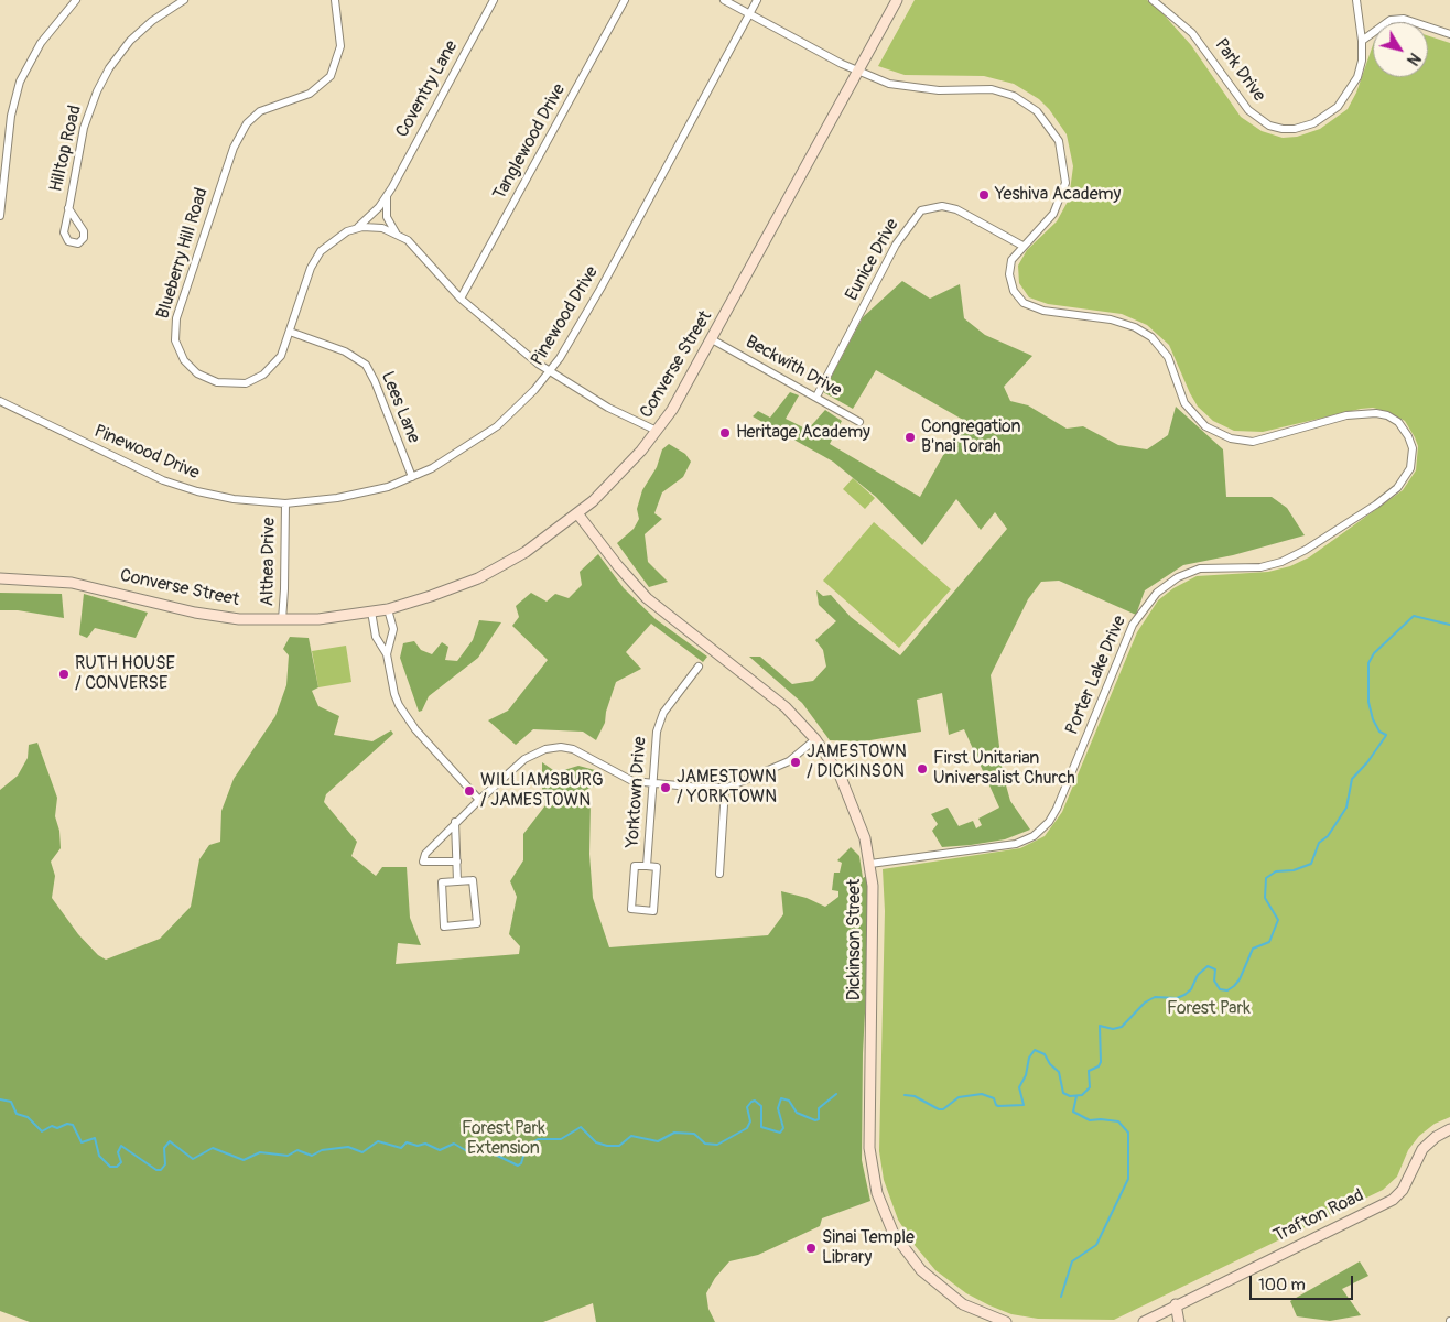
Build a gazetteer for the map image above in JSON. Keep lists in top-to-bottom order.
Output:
{
  "streets": {
    "main road": ["Converse Street", "Dickinson Street", "Trafton Road"],
    "street": [
      "Park Drive",
      "Coventry Lane",
      "Tanglewood Drive",
      "Hilltop Road",
      "Blueberry Hill Road",
      "Eunice Drive",
      "Pinewood Drive",
      "Beckwith Drive",
      "Lees Lane",
      "Althea Drive",
      "Porter Lake Drive",
      "Yorktown Drive"
    ]
  },
  "crossings": [
    ["Coventry Lane", "Blueberry Hill Road"],
    ["Tanglewood Drive", "Blueberry Hill Road"],
    ["Blueberry Hill Road", "Pinewood Drive"],
    ["Blueberry Hill Road", "Converse Street"],
    ["Blueberry Hill Road", "Lees Lane"],
    ["Eunice Drive", "Beckwith Drive"],
    ["Eunice Drive", "Porter Lake Drive"],
    ["Pinewood Drive", "Lees Lane"],
    ["Pinewood Drive", "Althea Drive"],
    ["Pinewood Drive", "Porter Lake Drive"],
    ["Converse Street", "Beckwith Drive"],
    ["Converse Street", "Althea Drive"],
    ["Converse Street", "Porter Lake Drive"],
    ["Converse Street", "Dickinson Street"],
    ["Porter Lake Drive", "Dickinson Street"]
  ],
  "parks": ["Forest Park", "Forest Park Extension"],
  "places": [
    "Yeshiva Academy",
    "Heritage Academy",
    "Congregation B'nai Torah",
    "RUTH HOUSE / CONVERSE",
    "JAMESTOWN / DICKINSON",
    "First Unitarian Universalist Church",
    "JAMESTOWN / YORKTOWN",
    "WILLIAMSBURG / JAMESTOWN",
    "Sinai Temple Library"
  ],
  "scale_bar": "100 m",
  "north": "bottom right"
}
